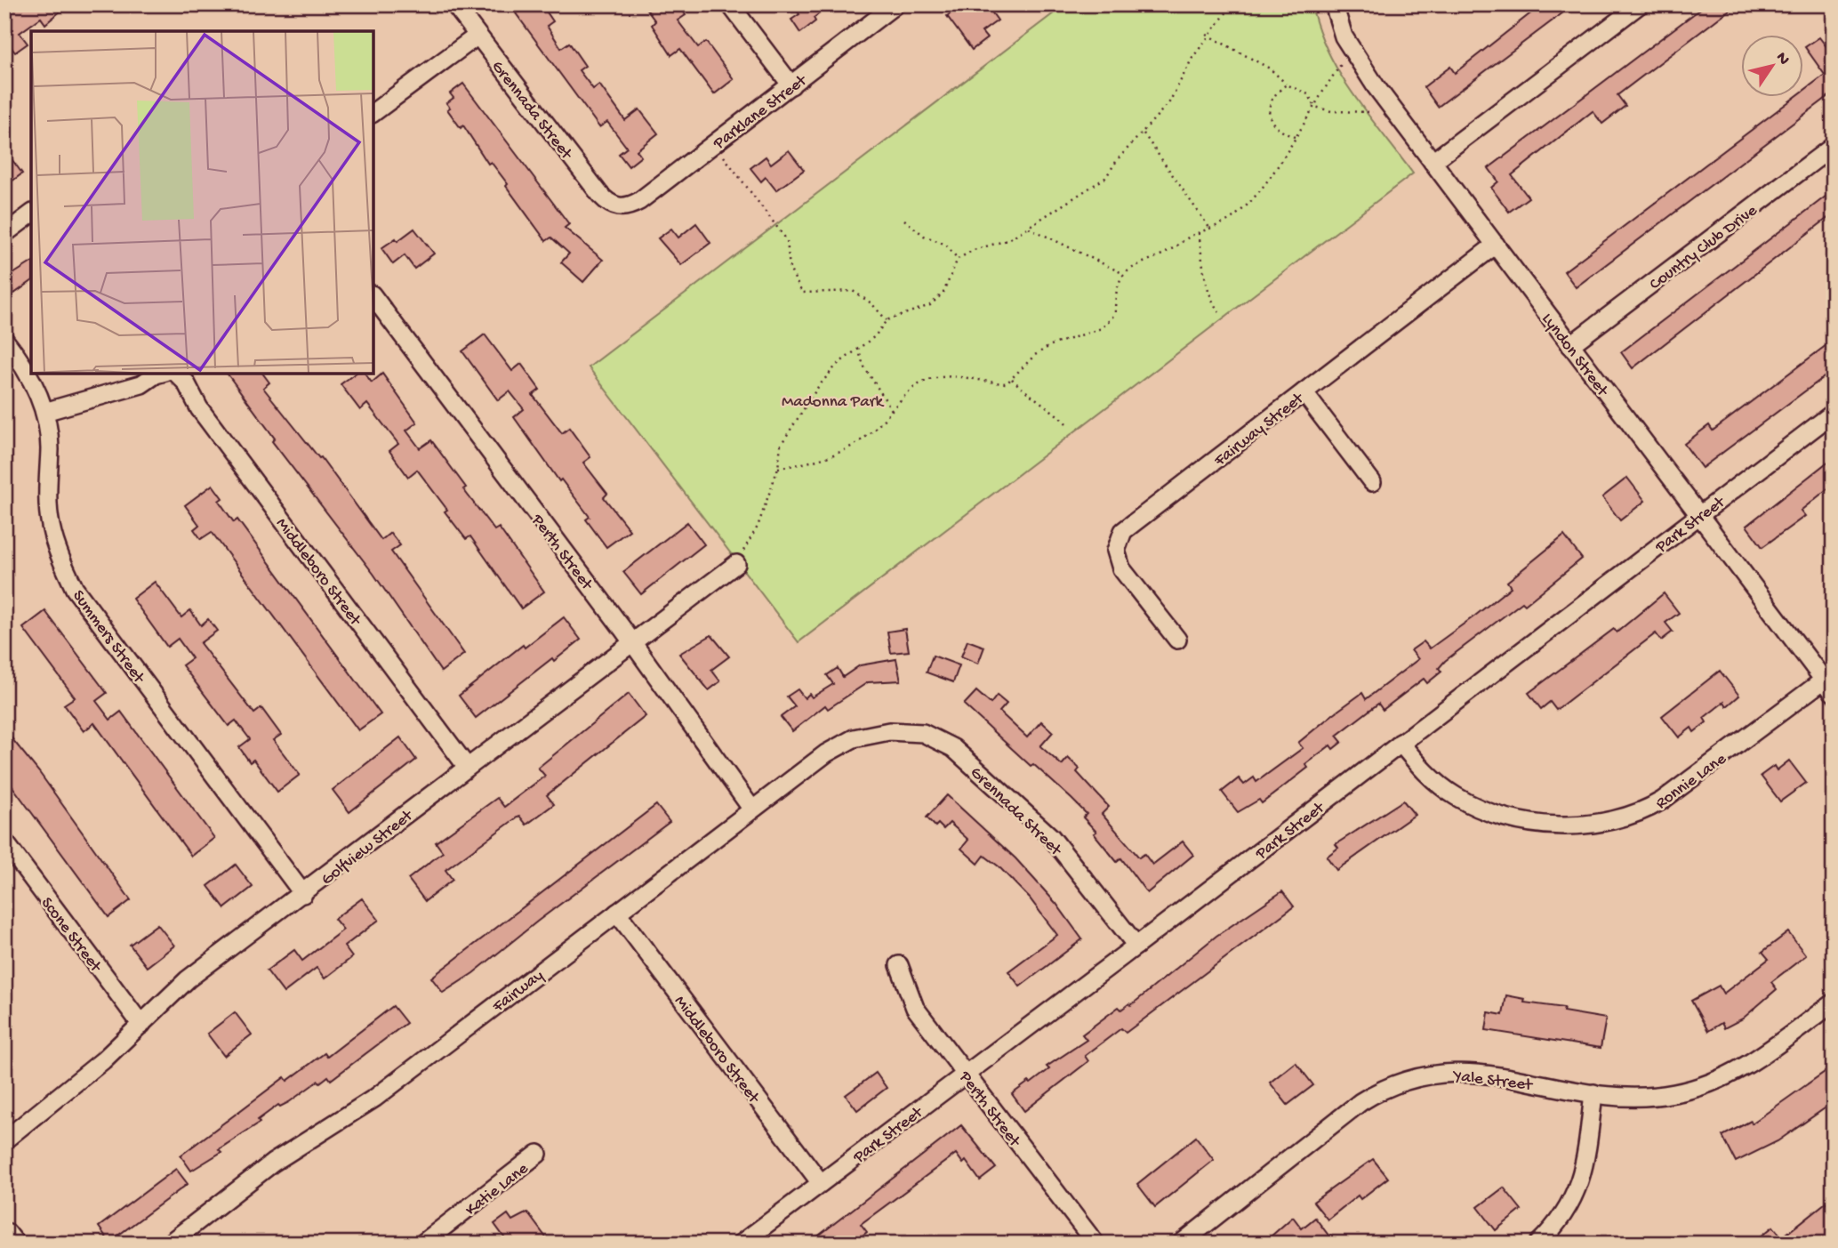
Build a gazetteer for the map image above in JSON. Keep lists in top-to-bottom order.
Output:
{
  "streets": {
    "street": [
      "Grennada Street",
      "Parklane Street",
      "Country Club Drive",
      "Lyndon Street",
      "Fairway Street",
      "Park Street",
      "Perth Street",
      "Middleboro Street",
      "Summers Street",
      "Ronnie Lane",
      "Golfview Street",
      "Scone Street",
      "Fairway",
      "Yale Street",
      "Katie Lane"
    ]
  },
  "crossings": [
    ["Grennada Street", "Parklane Street"],
    ["Grennada Street", "Park Street"],
    ["Grennada Street", "Fairway"],
    ["Country Club Drive", "Lyndon Street"],
    ["Lyndon Street", "Fairway Street"],
    ["Lyndon Street", "Park Street"],
    ["Lyndon Street", "Ronnie Lane"],
    ["Park Street", "Perth Street"],
    ["Park Street", "Middleboro Street"],
    ["Park Street", "Ronnie Lane"],
    ["Perth Street", "Golfview Street"],
    ["Perth Street", "Fairway"],
    ["Middleboro Street", "Golfview Street"],
    ["Middleboro Street", "Fairway"],
    ["Summers Street", "Golfview Street"],
    ["Golfview Street", "Scone Street"]
  ],
  "parks": ["Madonna Park"],
  "north": "top right"
}
